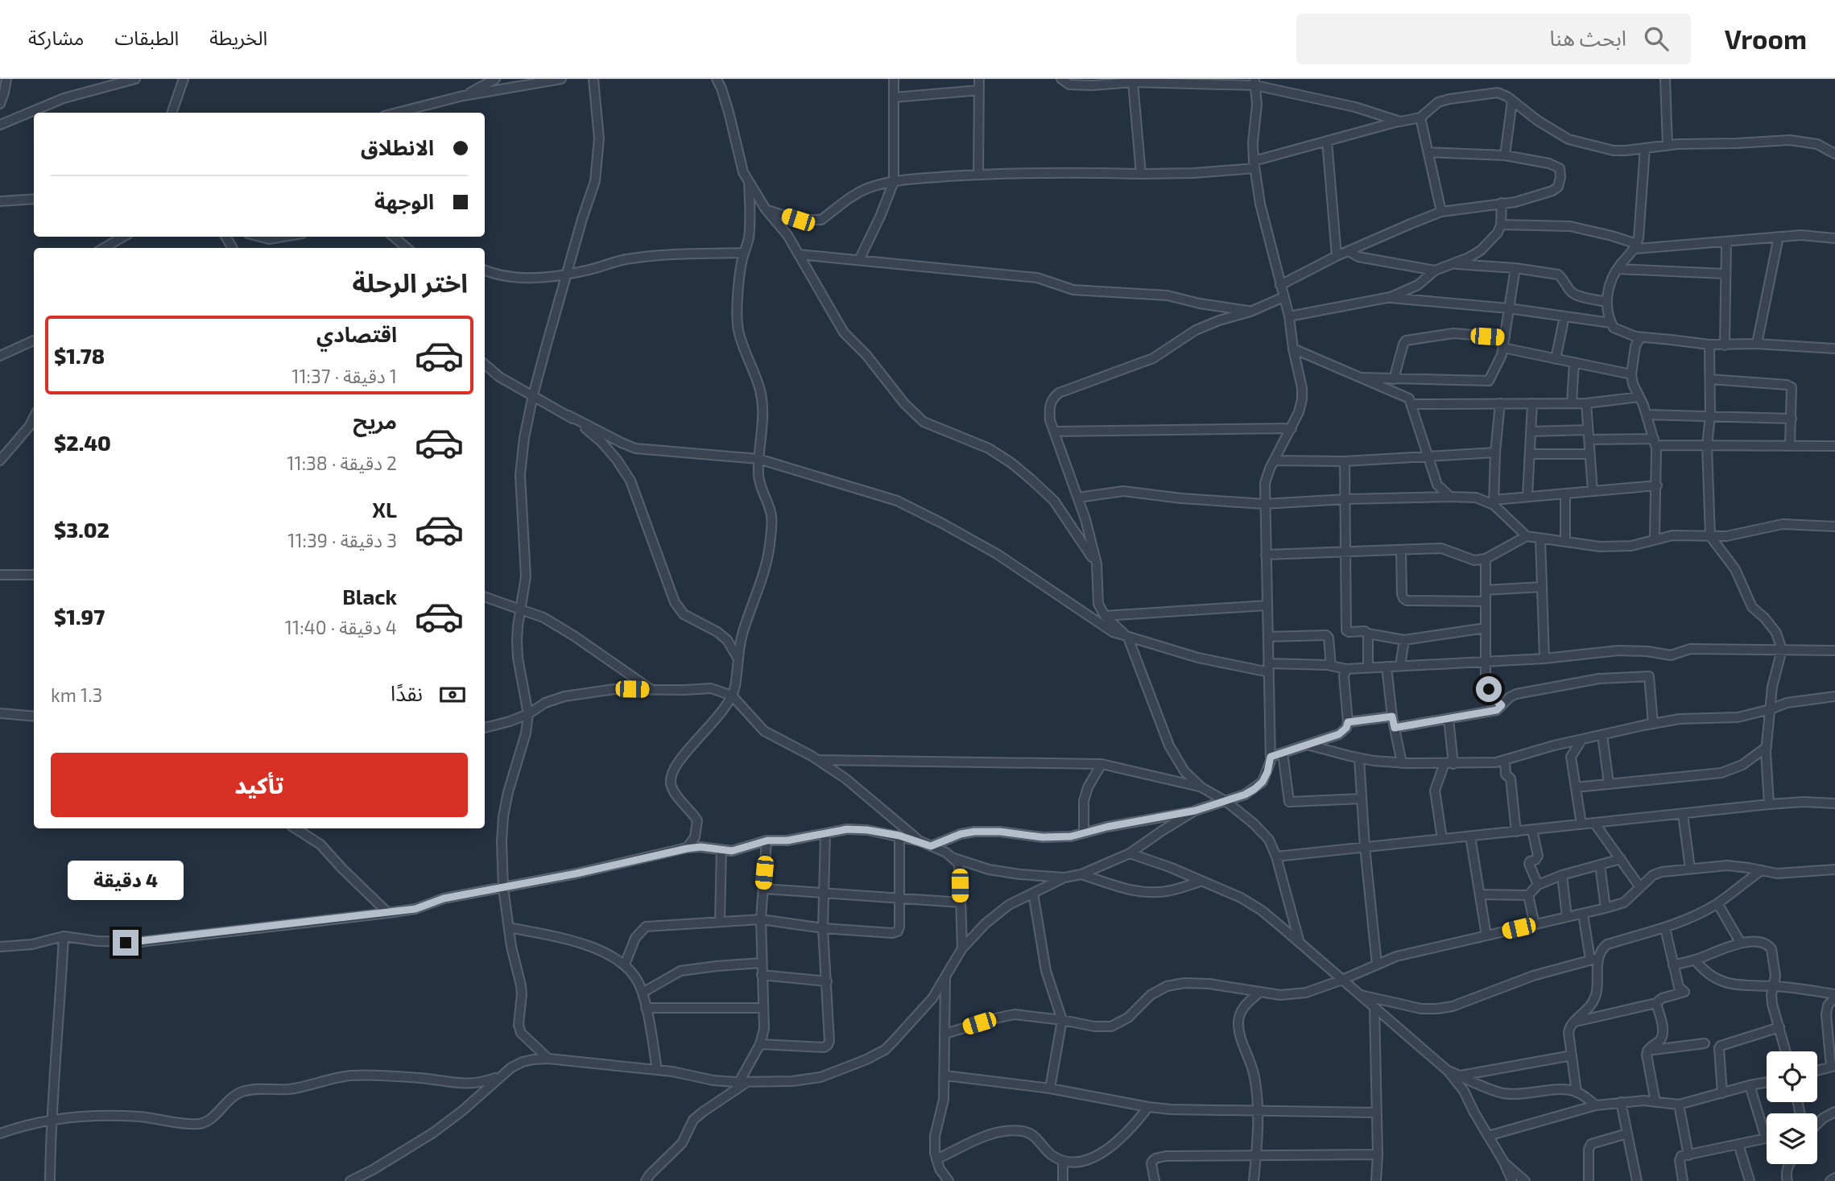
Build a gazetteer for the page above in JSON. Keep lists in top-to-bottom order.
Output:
{
  "page": {
    "header": "Vroom",
    "search": "ابحث هنا",
    "nav": ["الخريطة", "الطبقات", "مشاركة"],
    "banner": ["الانطلاق", "الوجهة"],
    "heading": "اختر الرحلة",
    "list": [
      {
        "name": "اقتصادي",
        "note": "1 دقيقة · 11:37",
        "value": "$1.78"
      },
      {
        "name": "مريح",
        "note": "2 دقيقة · 11:38",
        "value": "$2.40"
      },
      {
        "name": "XL",
        "note": "3 دقيقة · 11:39",
        "value": "$3.02"
      },
      {
        "name": "Black",
        "note": "4 دقيقة · 11:40",
        "value": "$1.97"
      }
    ],
    "pay": ["نقدًا", "1.3 km"],
    "buttons": "تأكيد",
    "bubble": "4 دقيقة"
  }
}
